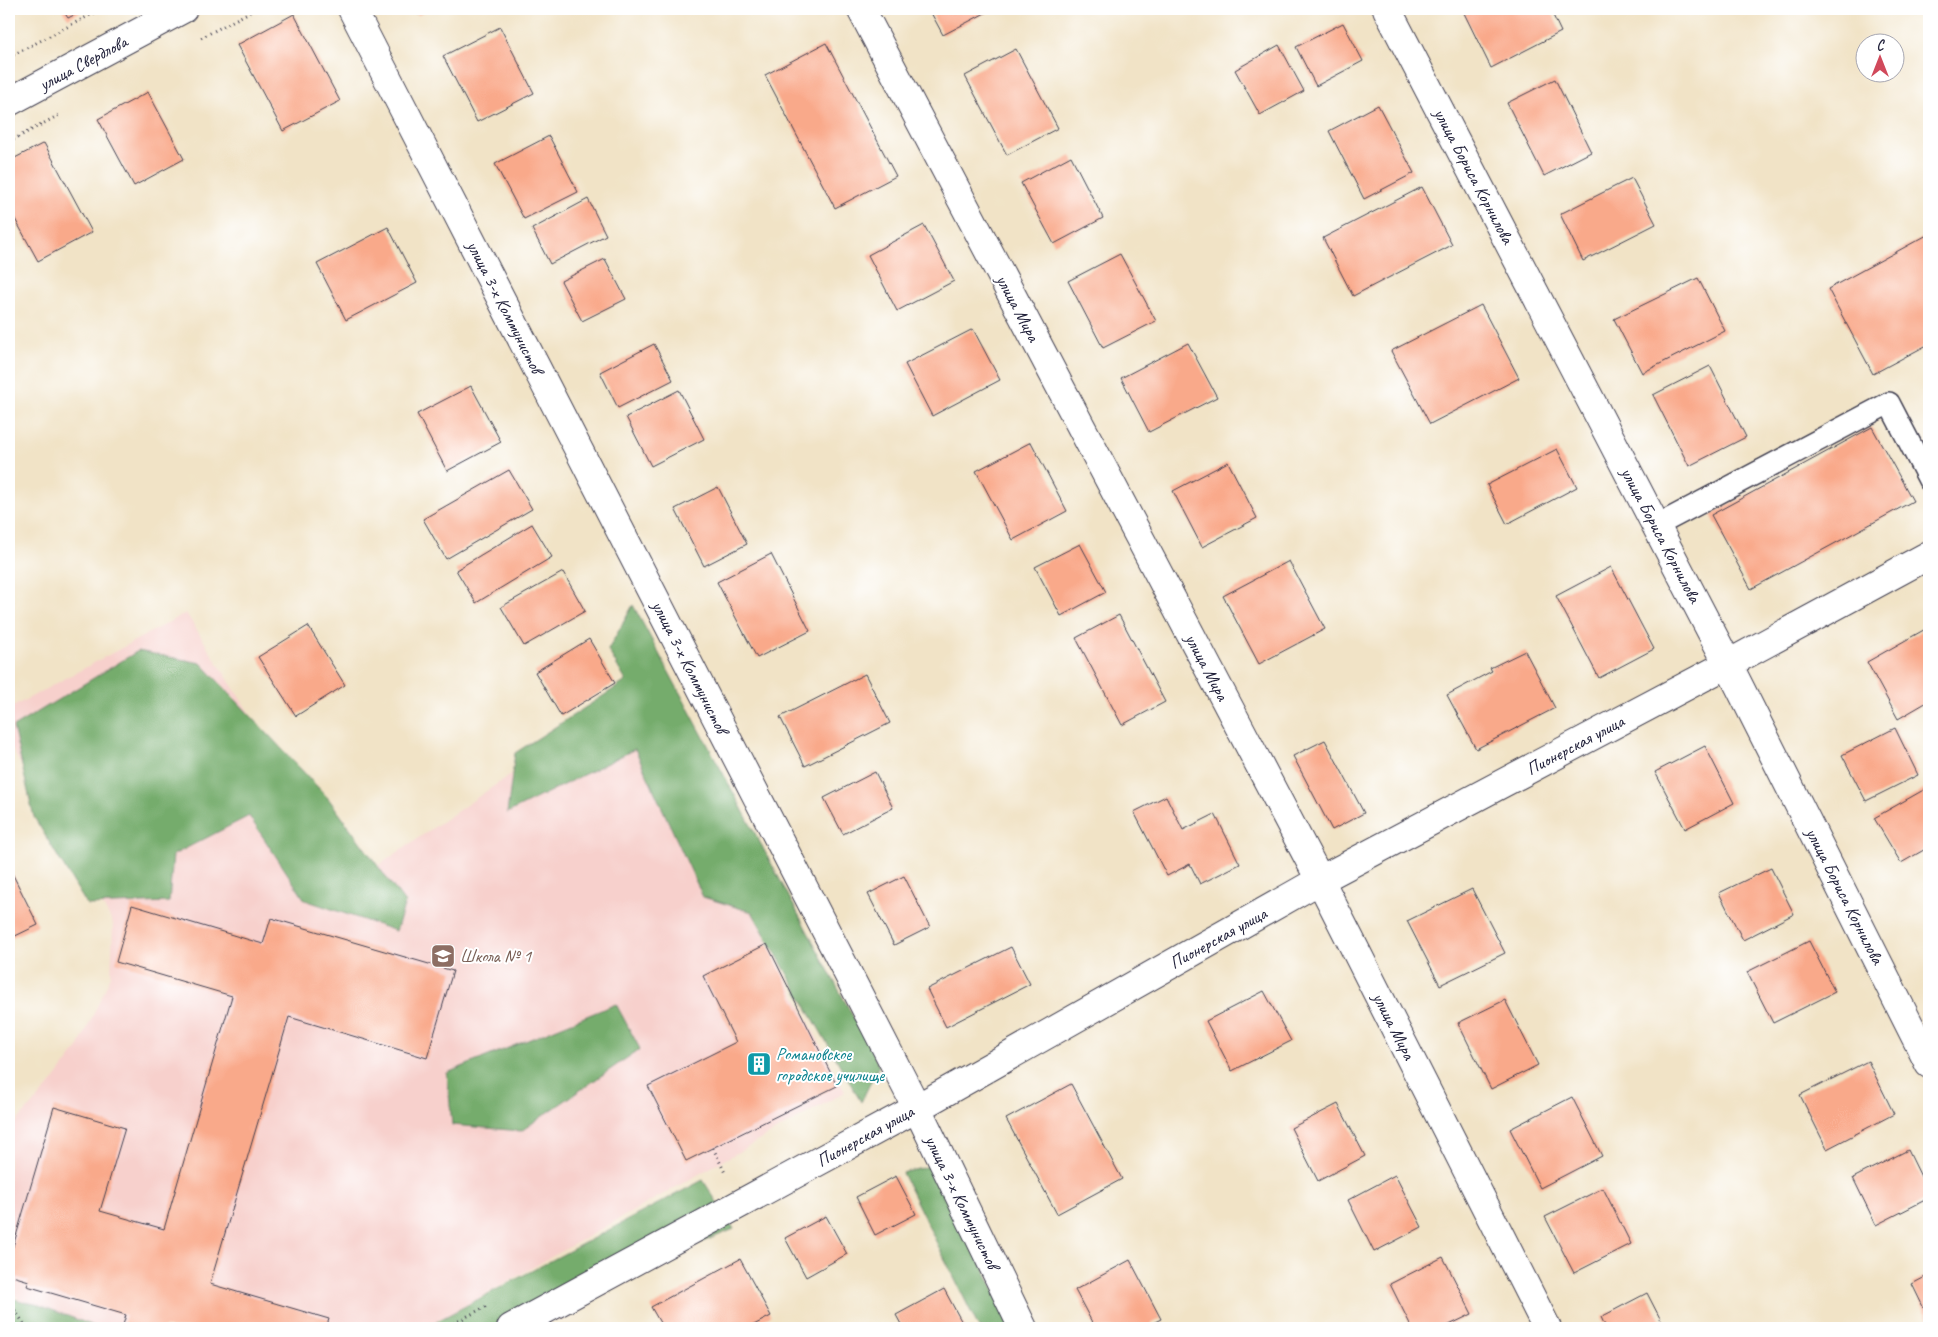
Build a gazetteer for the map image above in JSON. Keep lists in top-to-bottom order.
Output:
{
  "streets": {
    "street": [
      "улица Свердлова",
      "улица Бориса Корнилова",
      "улица 3-х Коммунистов",
      "улица Мира",
      "Пионерская улица"
    ]
  },
  "crossings": [
    ["улица Бориса Корнилова", "Пионерская улица"],
    ["улица 3-х Коммунистов", "Пионерская улица"],
    ["улица Мира", "Пионерская улица"]
  ],
  "places": {
    "school or university": ["Школа № 1"],
    "building": ["Романовское городское училище"]
  },
  "north": "top"
}
